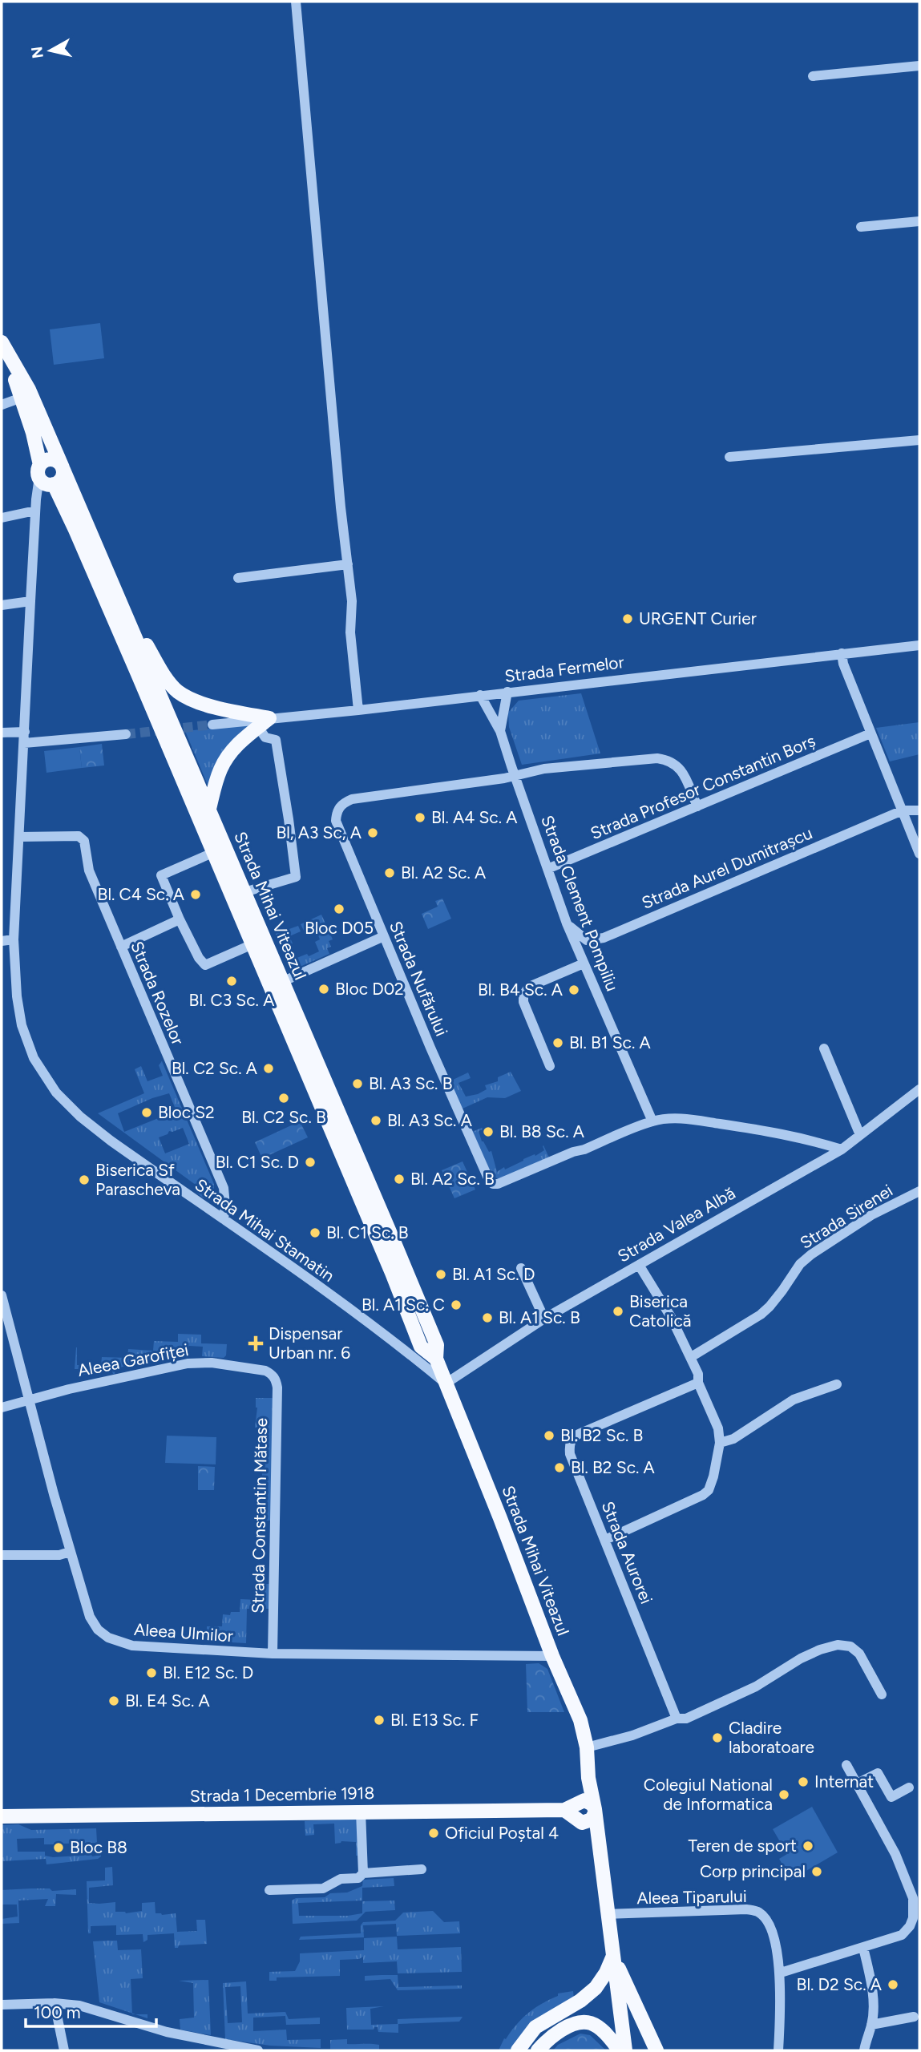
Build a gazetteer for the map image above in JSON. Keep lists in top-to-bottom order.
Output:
{
  "streets": {
    "main road": ["Strada Mihai Viteazul", "Strada 1 Decembrie 1918"],
    "street": [
      "Strada Fermelor",
      "Strada Profesor Constantin Borș",
      "Strada Aurel Dumitrașcu",
      "Strada Clement Pompiliu",
      "Strada Nufărului",
      "Strada Rozelor",
      "Strada Sirenei",
      "Strada Valea Albă",
      "Strada Mihai Stamatin",
      "Aleea Garofiței",
      "Strada Constantin Mătase",
      "Strada Aurorei",
      "Aleea Ulmilor",
      "Aleea Tiparului"
    ]
  },
  "crossings": [
    ["Strada Fermelor", "Strada Clement Pompiliu"],
    ["Strada Profesor Constantin Borș", "Strada Clement Pompiliu"],
    ["Strada Profesor Constantin Borș", "Strada Nufărului"],
    ["Strada Aurel Dumitrașcu", "Strada Clement Pompiliu"],
    ["Strada Clement Pompiliu", "Strada Nufărului"],
    ["Strada Mihai Viteazul", "Strada Valea Albă"],
    ["Strada Mihai Viteazul", "Strada Mihai Stamatin"],
    ["Strada Mihai Viteazul", "Aleea Ulmilor"],
    ["Strada Mihai Viteazul", "Strada 1 Decembrie 1918"],
    ["Strada Mihai Viteazul", "Aleea Tiparului"],
    ["Strada Nufărului", "Strada Valea Albă"],
    ["Strada Rozelor", "Strada Mihai Stamatin"],
    ["Strada Valea Albă", "Strada Mihai Stamatin"],
    ["Aleea Garofiței", "Strada Constantin Mătase"],
    ["Aleea Garofiței", "Aleea Ulmilor"],
    ["Strada Constantin Mătase", "Aleea Ulmilor"]
  ],
  "places": {
    "other": [
      "URGENT Curier",
      "Bl. A4 Sc. A",
      "Bl, A3 Sc, A",
      "Bl. A2 Sc. A",
      "Bl. C4 Sc. A",
      "Bloc D05",
      "Bl. C3 Sc. A",
      "Bloc D02",
      "Bl. B4 Sc. A",
      "Bl. B1 Sc. A",
      "Bl. C2 Sc. A",
      "Bl. A3 Sc. B",
      "Bl. C2 Sc. B",
      "Bloc S2",
      "Bl. A3 Sc. A",
      "Bl. B8 Sc. A",
      "Bl. C1 Sc. D",
      "Bl. A2 Sc. B",
      "Biserica Sf Parascheva",
      "Bl. C1 Sc. B",
      "Bl. A1 Sc. D",
      "Bl. A1 Sc. C",
      "Biserica Catolică",
      "Bl. A1 Sc. B",
      "Bl. B2 Sc. B",
      "Bl. B2 Sc. A",
      "Bl. E12 Sc. D",
      "Bl. E4 Sc. A",
      "Bl. E13 Sc. F",
      "Cladire laboratoare",
      "Internat",
      "Colegiul National de Informatica",
      "Oficiul Poștal 4",
      "Teren de sport",
      "Bloc B8",
      "Corp principal",
      "Bl. D2 Sc. A"
    ],
    "health": ["Dispensar Urban nr. 6"]
  },
  "scale_bar": "100 m",
  "north": "left"
}
